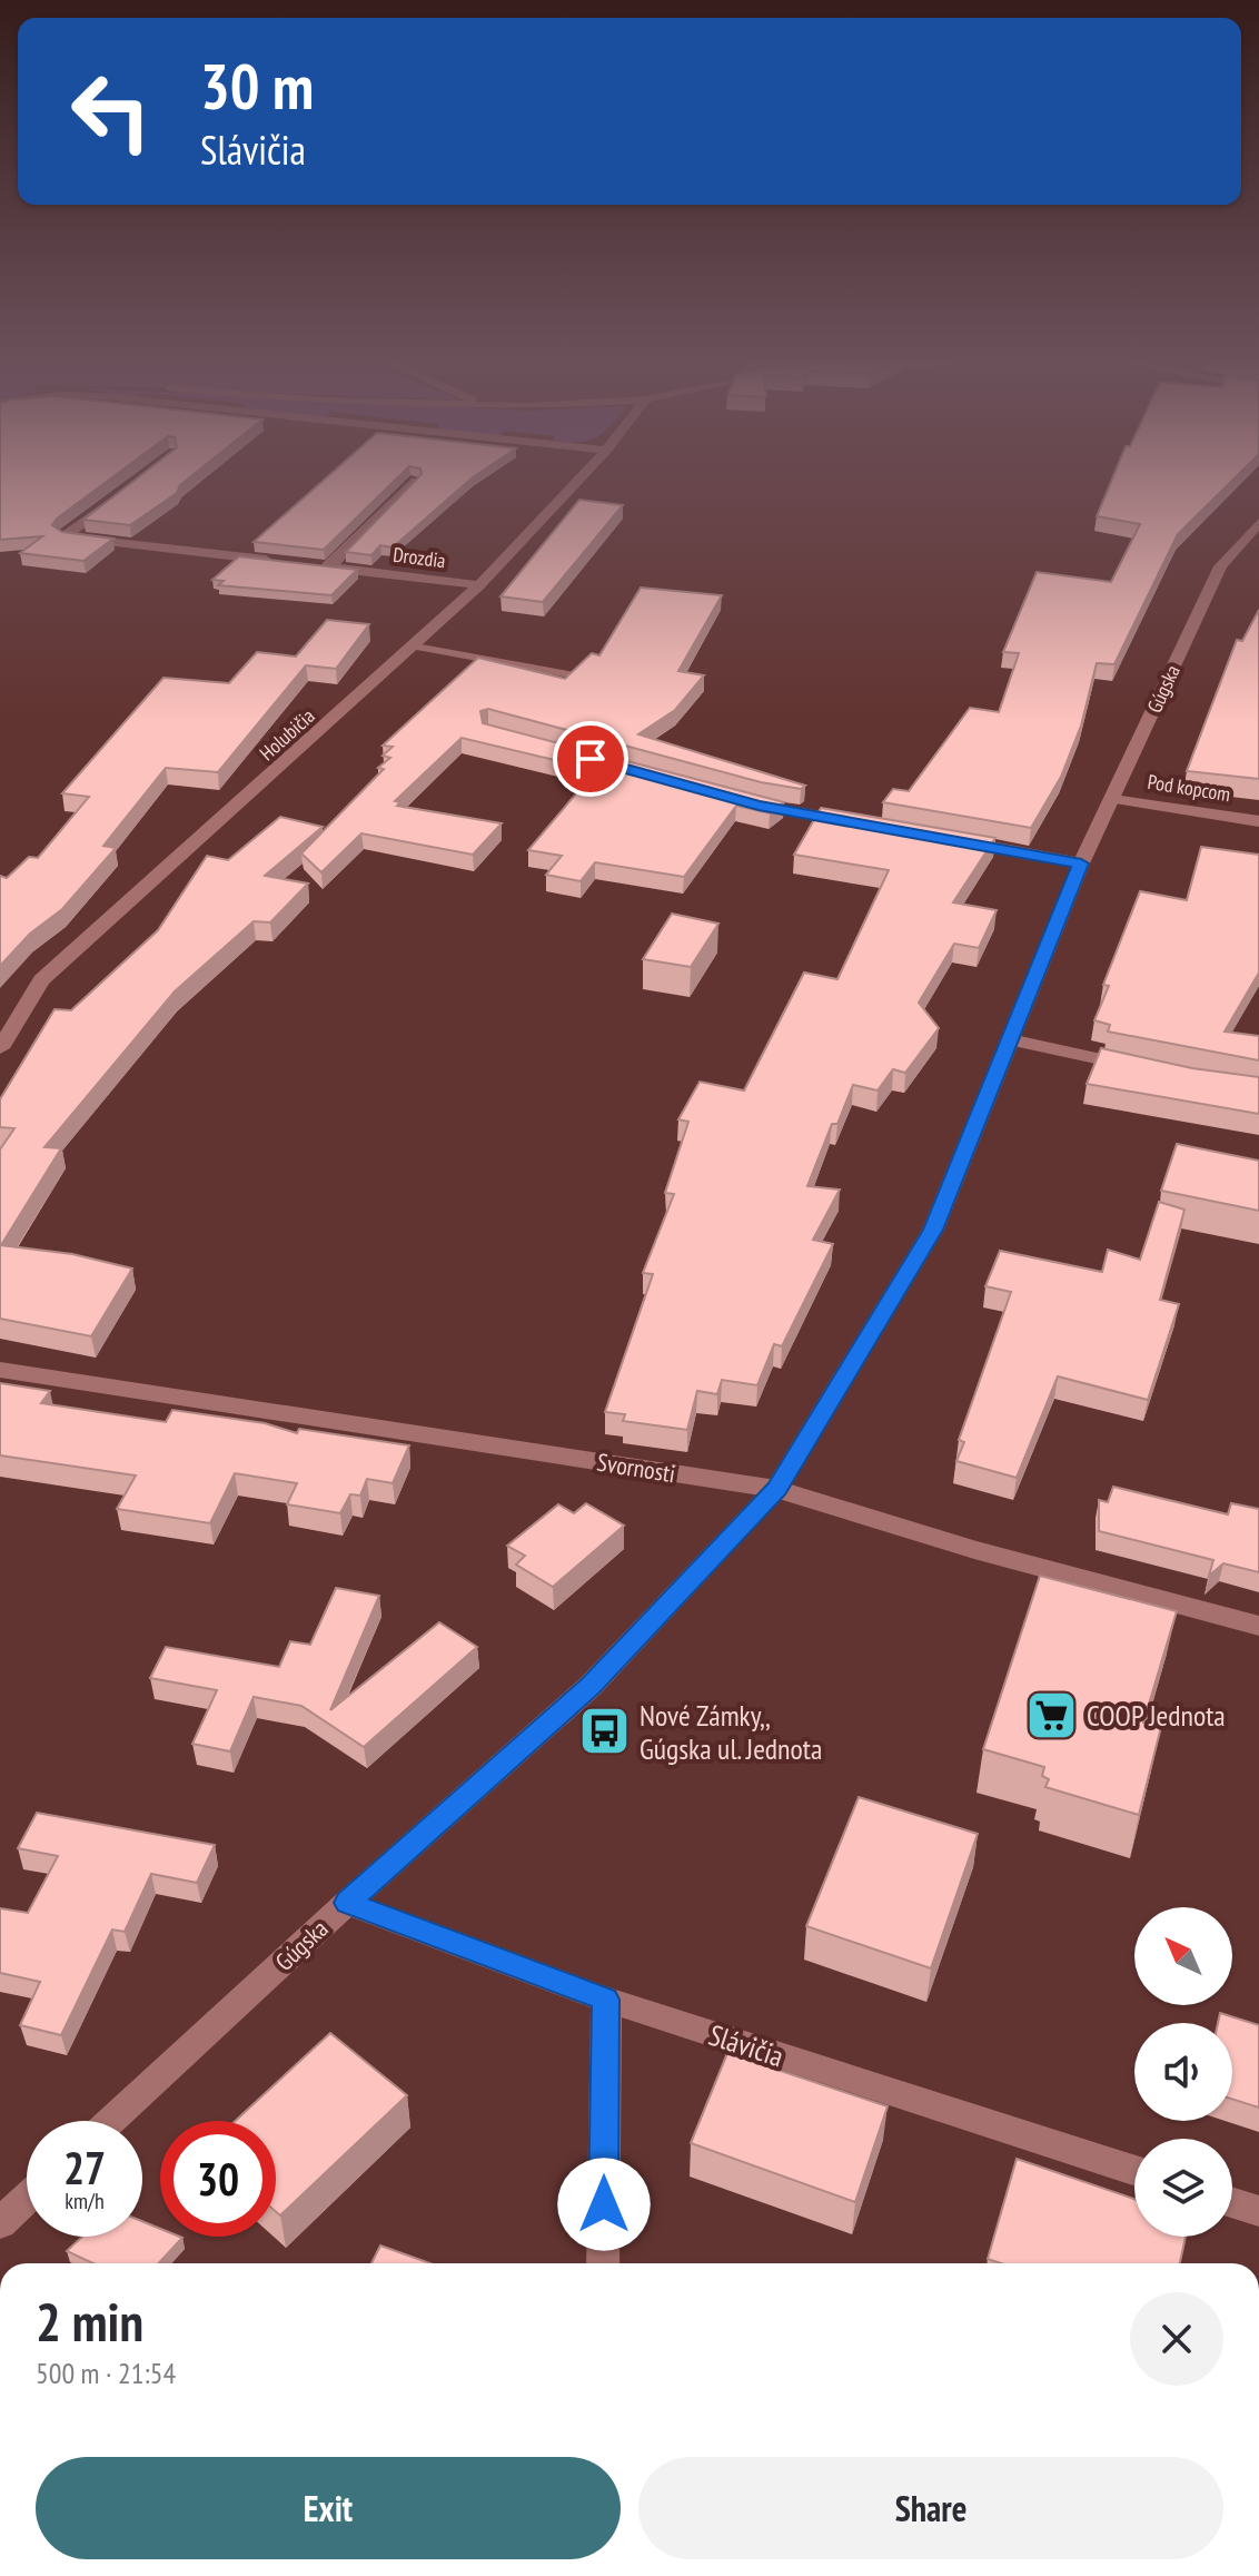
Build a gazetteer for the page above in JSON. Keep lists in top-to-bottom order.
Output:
{
  "streets": {
    "street": [
      "Drozdia",
      "Gúgska",
      "Holubičia",
      "Pod kopcom",
      "Svornosti",
      "Slávičia"
    ]
  },
  "crossings": [
    ["Drozdia", "Holubičia"],
    ["Gúgska", "Pod kopcom"],
    ["Gúgska", "Svornosti"],
    ["Gúgska", "Slávičia"]
  ],
  "places": {
    "supermarket": ["COOP Jednota"],
    "bus stop": ["Nové Zámky,, Gúgska ul. Jednota"]
  },
  "north": "top left",
  "page": {
    "turn": ["30 m", "Slávičia"],
    "speed": "27 km/h",
    "limit": "30",
    "heading": ["2 min", "500 m · 21:54"],
    "buttons": ["Exit", "Share"]
  }
}
